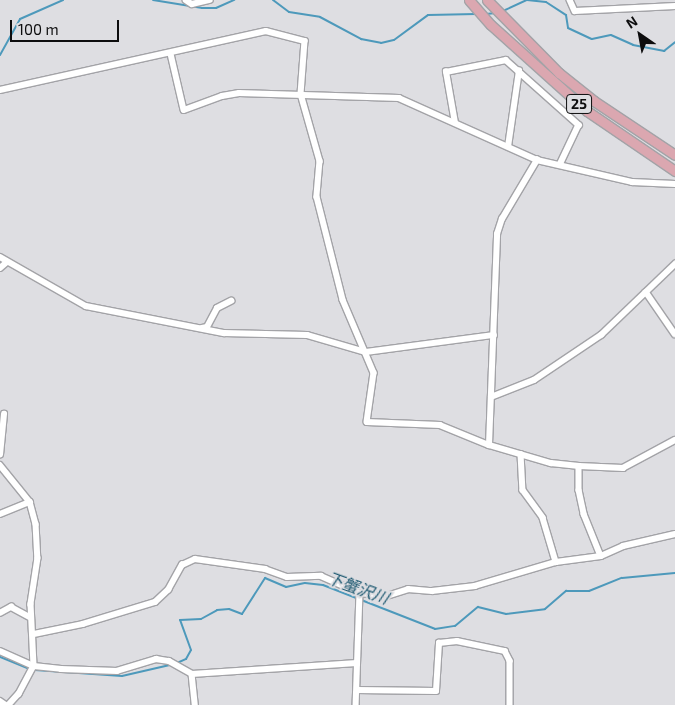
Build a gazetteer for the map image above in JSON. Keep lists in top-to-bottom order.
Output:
{
  "streets": {
    "main road": ["25"]
  },
  "water": ["下蟹沢川"],
  "scale_bar": "100 m",
  "north": "top left"
}
